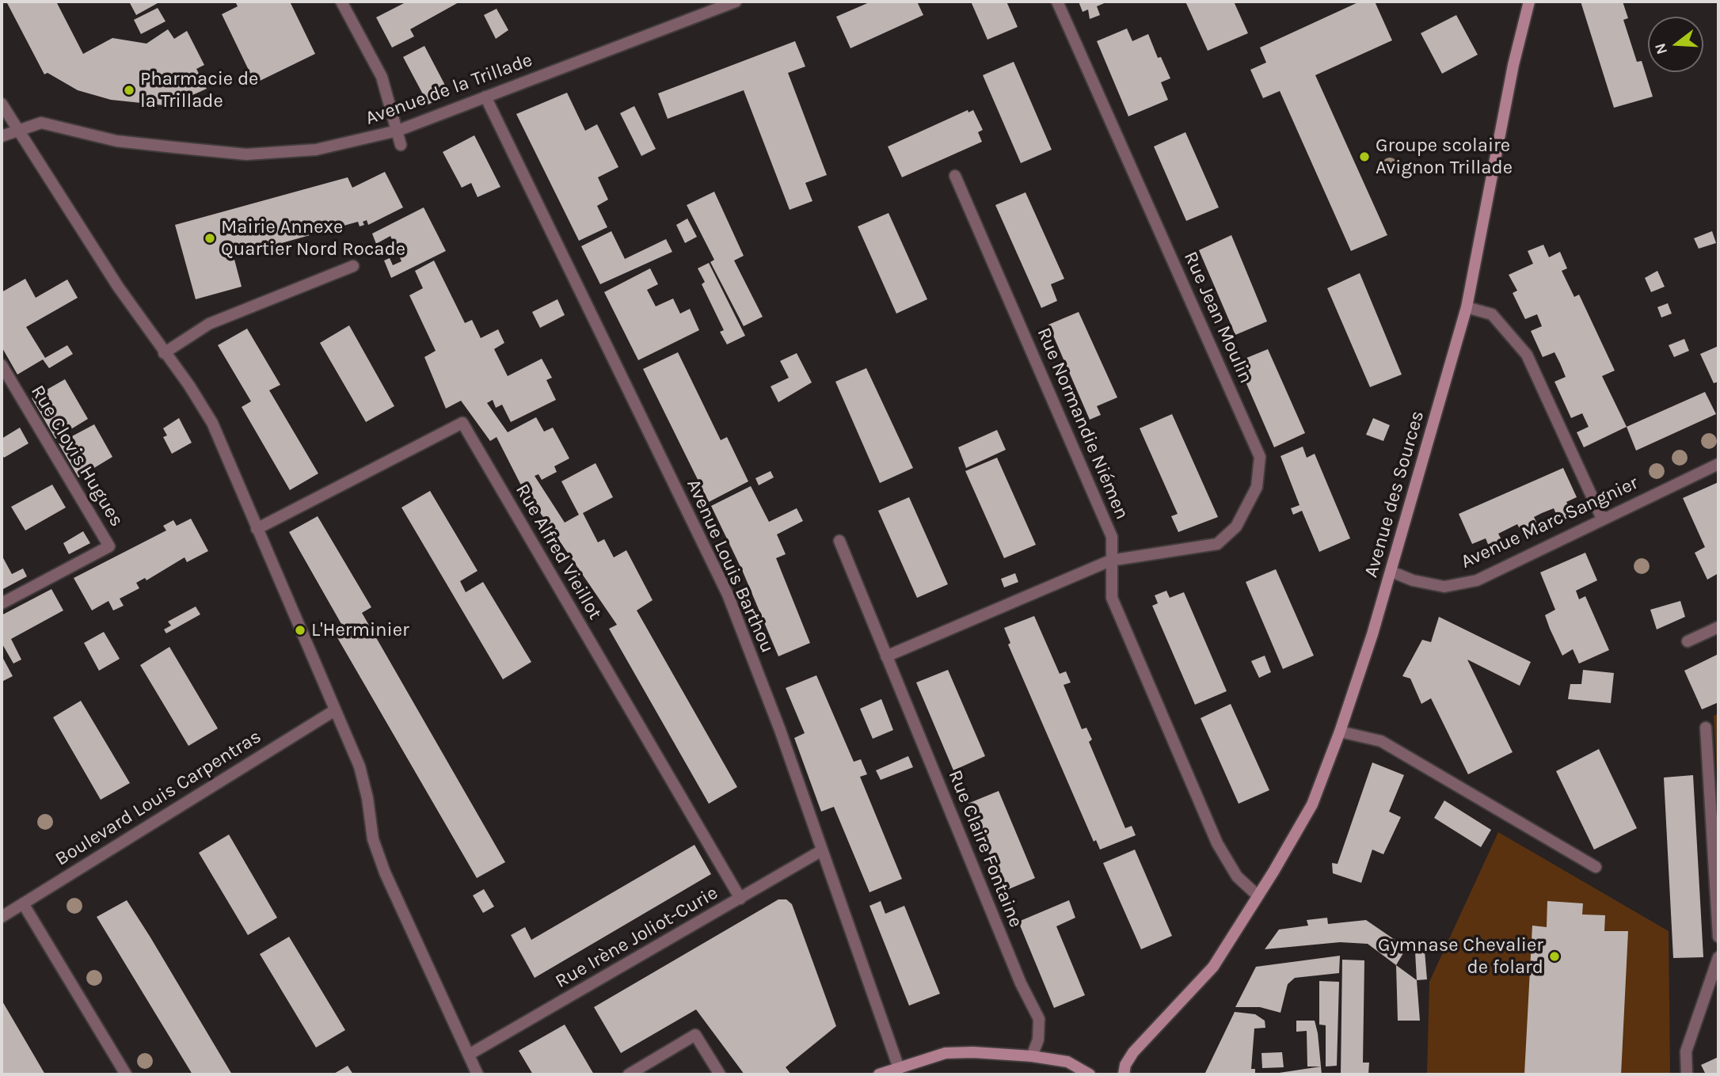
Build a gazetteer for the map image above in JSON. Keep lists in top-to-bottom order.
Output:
{
  "streets": {
    "street": [
      "Avenue de la Trillade",
      "Rue Jean Moulin",
      "Rue Normandie Niémen",
      "Rue Clovis Hugues",
      "Avenue des Sources",
      "Avenue Marc Sangnier",
      "Rue Alfred Vieillot",
      "Avenue Louis Barthou",
      "Boulevard Louis Carpentras",
      "Rue Claire Fontaine",
      "Rue Irène Joliot-Curie"
    ]
  },
  "crossings": [
    ["Avenue de la Trillade", "Avenue Louis Barthou"],
    ["Rue Jean Moulin", "Rue Normandie Niémen"],
    ["Rue Normandie Niémen", "Avenue des Sources"],
    ["Avenue des Sources", "Avenue Marc Sangnier"],
    ["Rue Alfred Vieillot", "Rue Irène Joliot-Curie"],
    ["Avenue Louis Barthou", "Rue Irène Joliot-Curie"]
  ],
  "places": [
    "Pharmacie de la Trillade",
    "Groupe scolaire Avignon Trillade",
    "Mairie Annexe Quartier Nord Rocade",
    "L'Herminier",
    "Gymnase Chevalier de folard"
  ],
  "north": "left"
}
